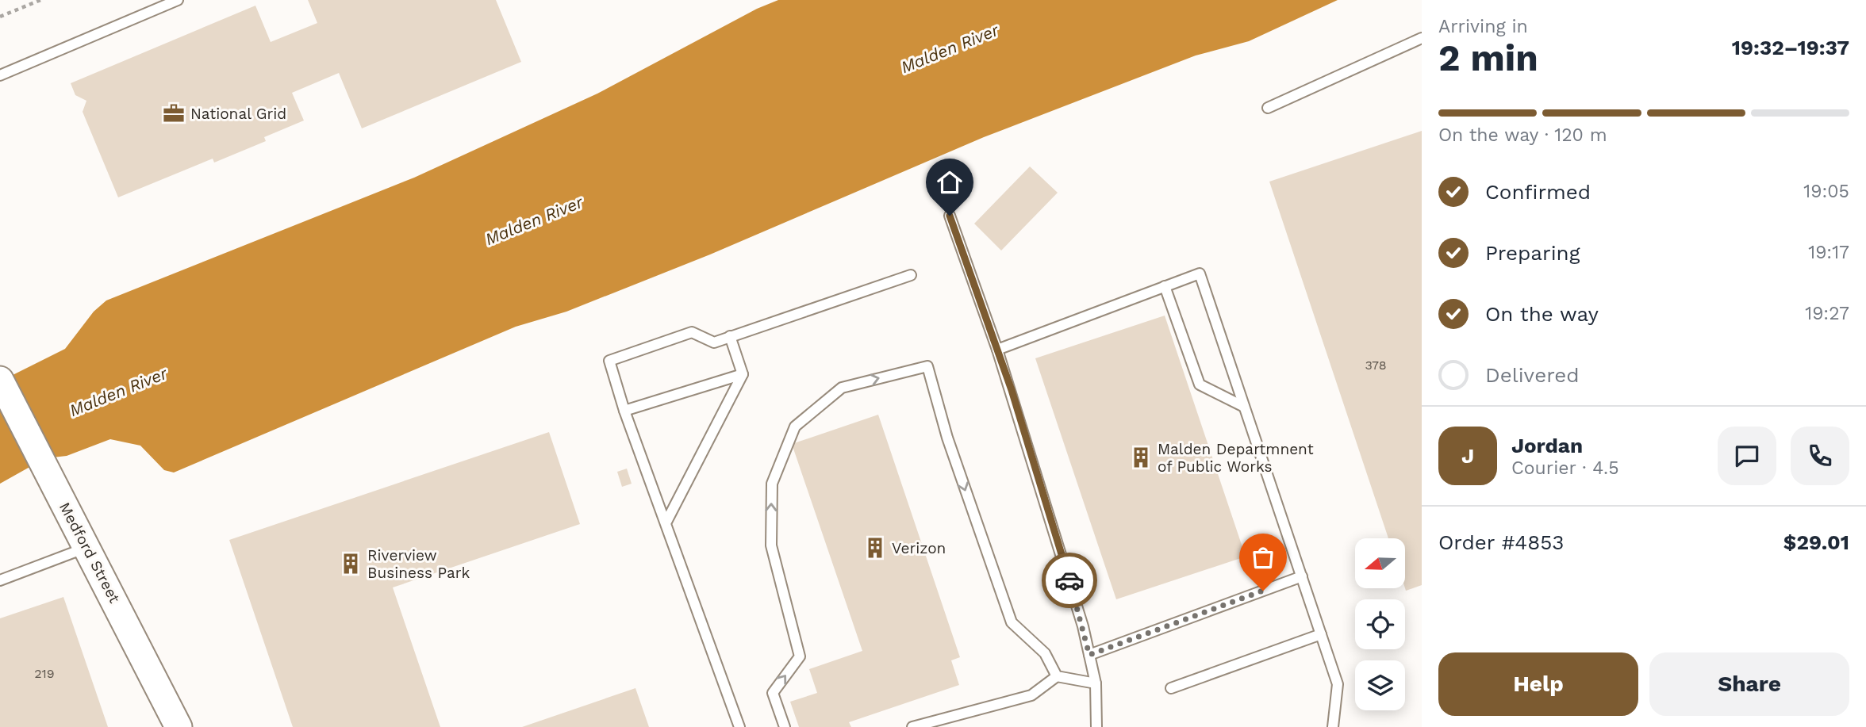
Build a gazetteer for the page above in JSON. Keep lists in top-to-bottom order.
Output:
{
  "streets": {
    "main road": ["Medford Street"]
  },
  "water": ["Malden River"],
  "places": {
    "office": ["National Grid"],
    "building": ["Malden Departmnent of Public Works", "Verizon", "Riverview Business Park"]
  },
  "house_numbers": ["378", "219"],
  "north": "left",
  "page": {
    "heading": ["2 min", "Arriving in", "19:32–19:37"],
    "panel": [
      "Jordan",
      "Courier · 4.5",
      "Order #4853",
      "$29.01"
    ],
    "bar": "On the way · 120 m",
    "list": [
      ["Confirmed", "19:05"],
      ["Preparing", "19:17"],
      ["On the way", "19:27"],
      "Delivered"
    ],
    "round": "J",
    "buttons": ["Help", "Share"]
  }
}
